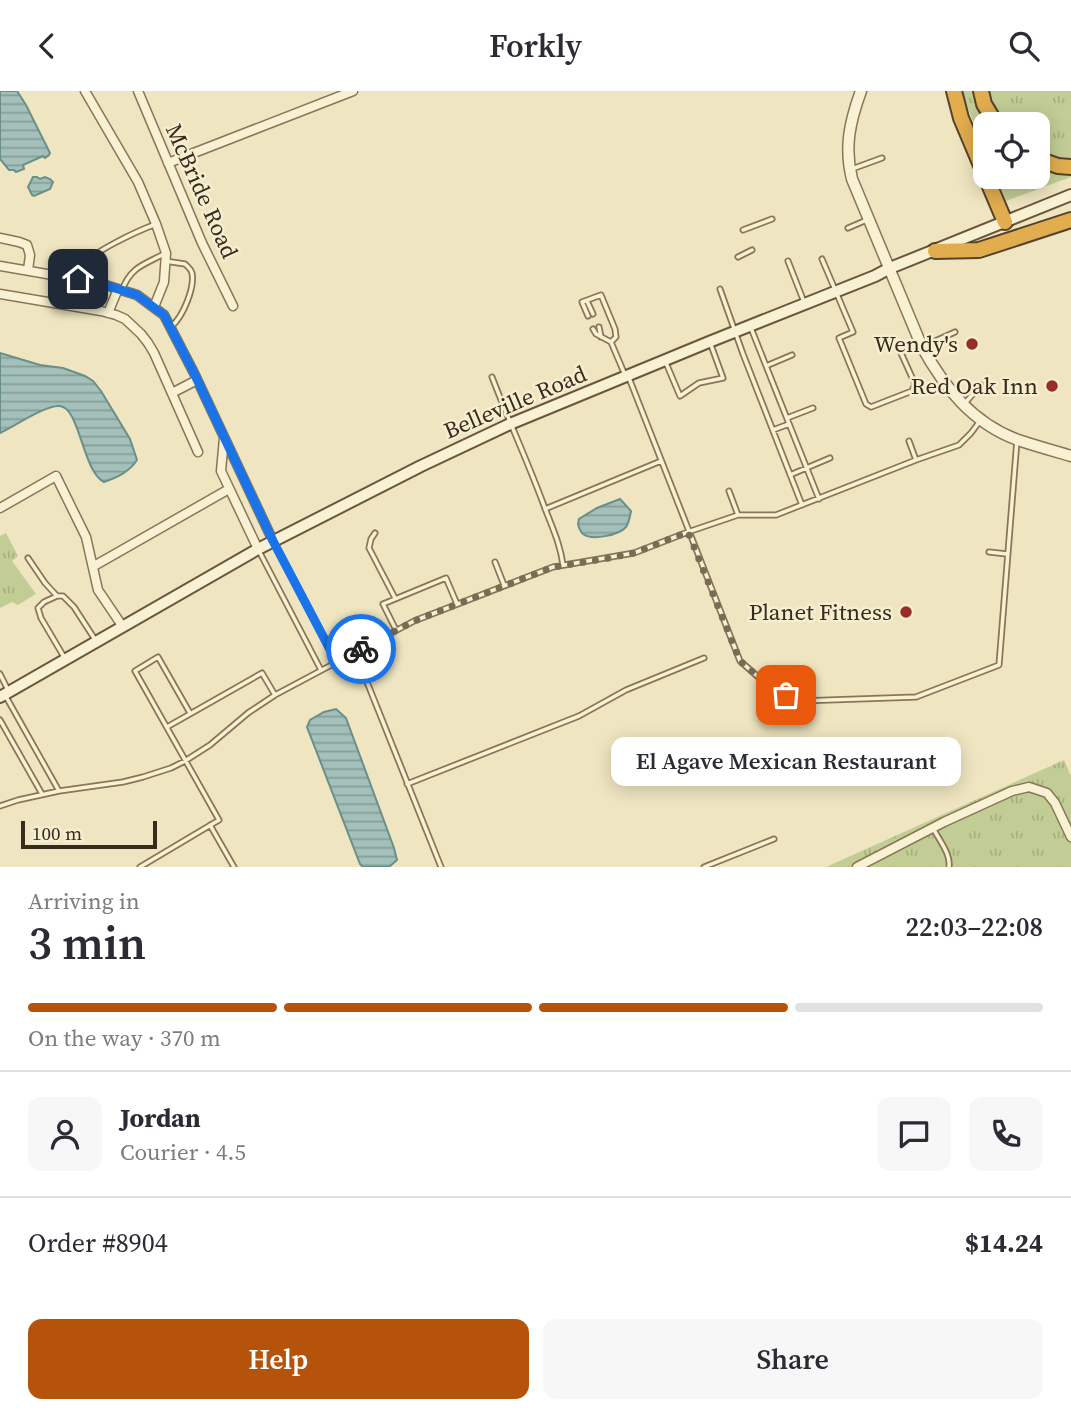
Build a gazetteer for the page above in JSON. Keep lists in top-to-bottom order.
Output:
{
  "streets": {
    "main road": ["Belleville Road"],
    "street": ["McBride Road"]
  },
  "places": [
    "Wendy's",
    "Red Oak Inn",
    "Planet Fitness",
    "El Agave Mexican Restaurant"
  ],
  "scale_bar": "100 m",
  "page": {
    "header": "Forkly",
    "bubble": "El Agave Mexican Restaurant",
    "scale": "100 m",
    "heading": ["3 min", "Arriving in", "22:03–22:08"],
    "panel": [
      "Jordan",
      "Courier · 4.5",
      "Order #8904",
      "$14.24"
    ],
    "bar": "On the way · 370 m",
    "buttons": ["Help", "Share"]
  }
}
